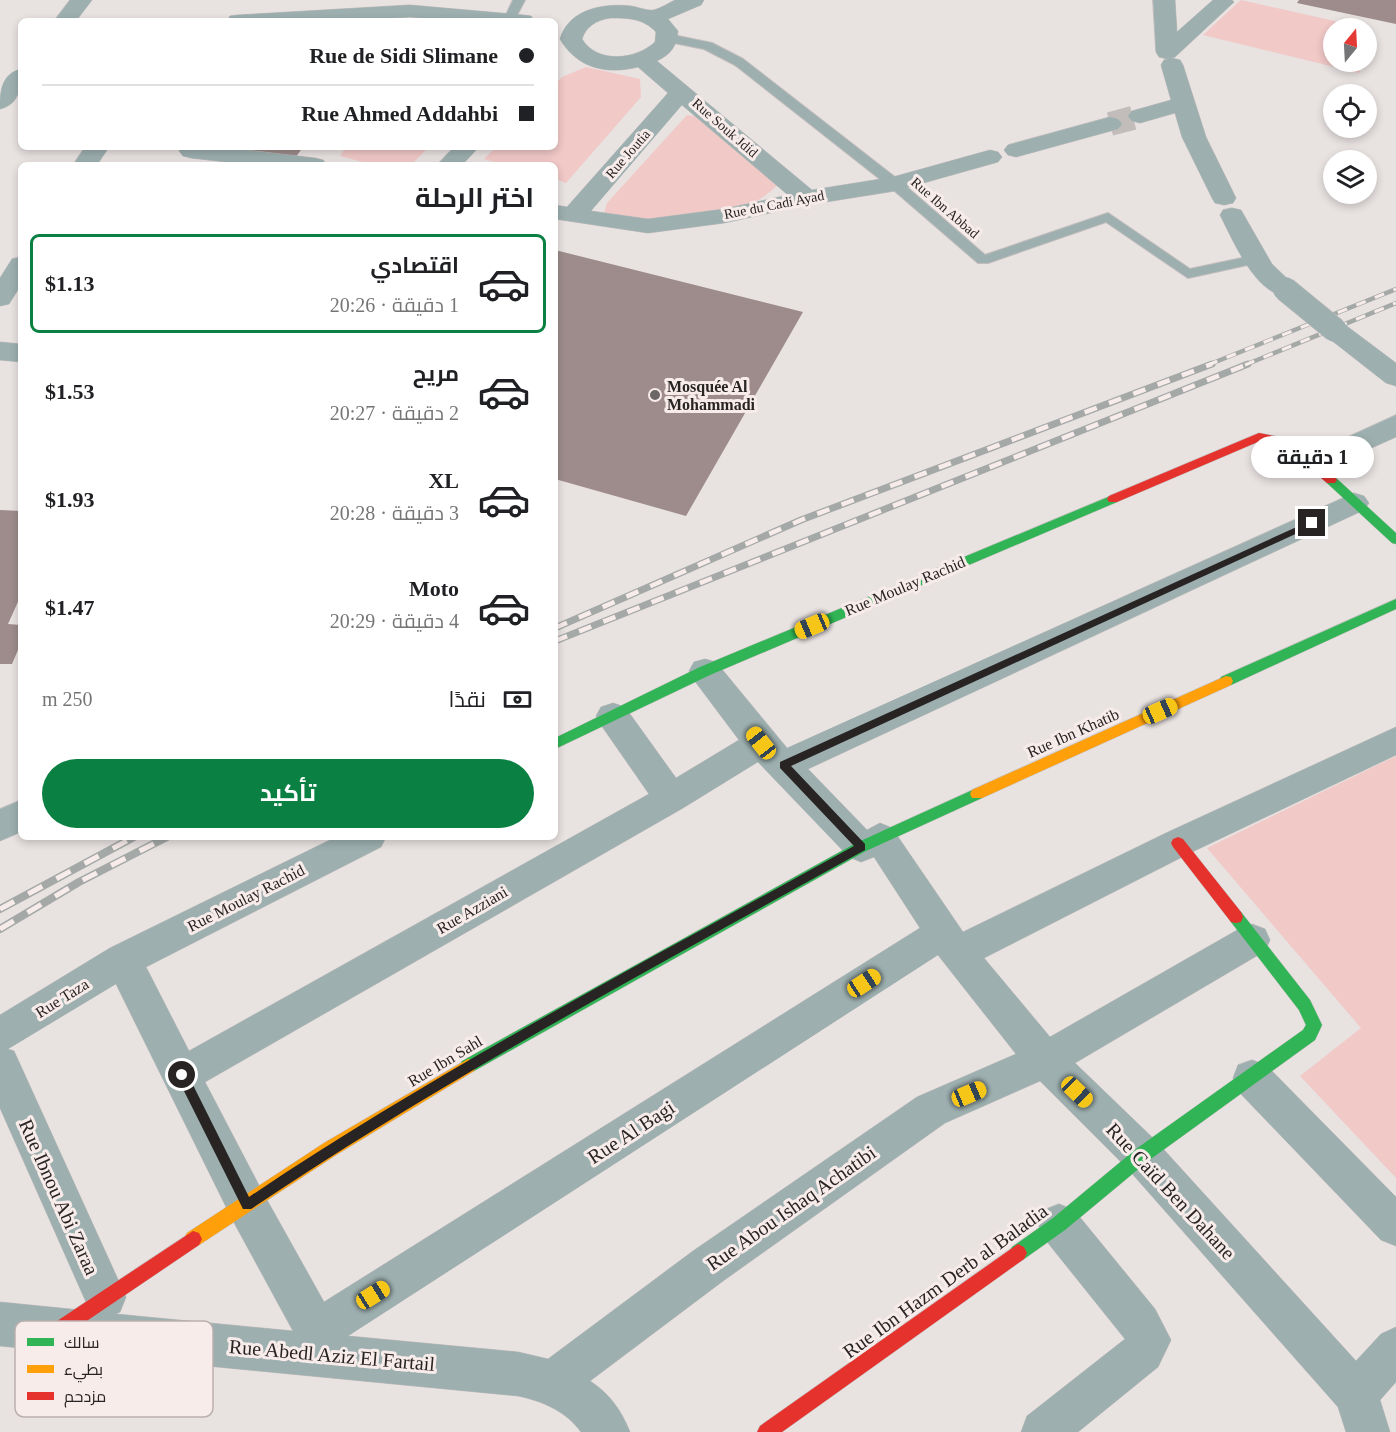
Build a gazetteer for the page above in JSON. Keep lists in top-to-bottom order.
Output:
{
  "streets": {
    "street": [
      "Rue Souk Jdid",
      "Rue Joutia",
      "Rue du Cadi Ayad",
      "Rue Moulay Rachid",
      "Rue Ibn Khatib",
      "Rue Azziani",
      "Rue Taza",
      "Rue Ibn Sahl",
      "Rue Al Bagi",
      "Rue Caïd Ben Dahane",
      "Rue Ibnou Abi Zaraa",
      "Rue Abou Ishaq Achatibi",
      "Rue Ibn Hazm Derb al Baladia",
      "Rue Abedl Aziz El Fartail"
    ],
    "lane": ["Rue Ibn Abbad"]
  },
  "crossings": [
    ["Rue Souk Jdid", "Rue Joutia"],
    ["Rue Souk Jdid", "Rue du Cadi Ayad"],
    ["Rue Joutia", "Rue du Cadi Ayad"],
    ["Rue du Cadi Ayad", "Rue Ibn Abbad"],
    ["Rue Moulay Rachid", "Rue Taza"],
    ["Rue Moulay Rachid", "Rue Caïd Ben Dahane"],
    ["Rue Ibn Khatib", "Rue Ibn Sahl"],
    ["Rue Ibn Khatib", "Rue Caïd Ben Dahane"],
    ["Rue Azziani", "Rue Caïd Ben Dahane"],
    ["Rue Ibn Sahl", "Rue Caïd Ben Dahane"],
    ["Rue Ibn Sahl", "Rue Ibnou Abi Zaraa"],
    ["Rue Al Bagi", "Rue Caïd Ben Dahane"],
    ["Rue Al Bagi", "Rue Abedl Aziz El Fartail"],
    ["Rue Caïd Ben Dahane", "Rue Abou Ishaq Achatibi"],
    ["Rue Caïd Ben Dahane", "Rue Ibn Hazm Derb al Baladia"],
    ["Rue Abou Ishaq Achatibi", "Rue Ibn Hazm Derb al Baladia"],
    ["Rue Abou Ishaq Achatibi", "Rue Abedl Aziz El Fartail"]
  ],
  "places": ["Mosquée Al Mohammadi"],
  "legend": ["سالك", "بطيء", "مزدحم"],
  "north": "top",
  "page": {
    "banner": ["Rue de Sidi Slimane", "Rue Ahmed Addahbi"],
    "heading": "اختر الرحلة",
    "list": [
      {
        "name": "اقتصادي",
        "note": "1 دقيقة · 20:26",
        "value": "$1.13"
      },
      {
        "name": "مريح",
        "note": "2 دقيقة · 20:27",
        "value": "$1.53"
      },
      {
        "name": "XL",
        "note": "3 دقيقة · 20:28",
        "value": "$1.93"
      },
      {
        "name": "Moto",
        "note": "4 دقيقة · 20:29",
        "value": "$1.47"
      }
    ],
    "bubble": "1 دقيقة",
    "pay": ["نقدًا", "250 m"],
    "buttons": "تأكيد"
  }
}
